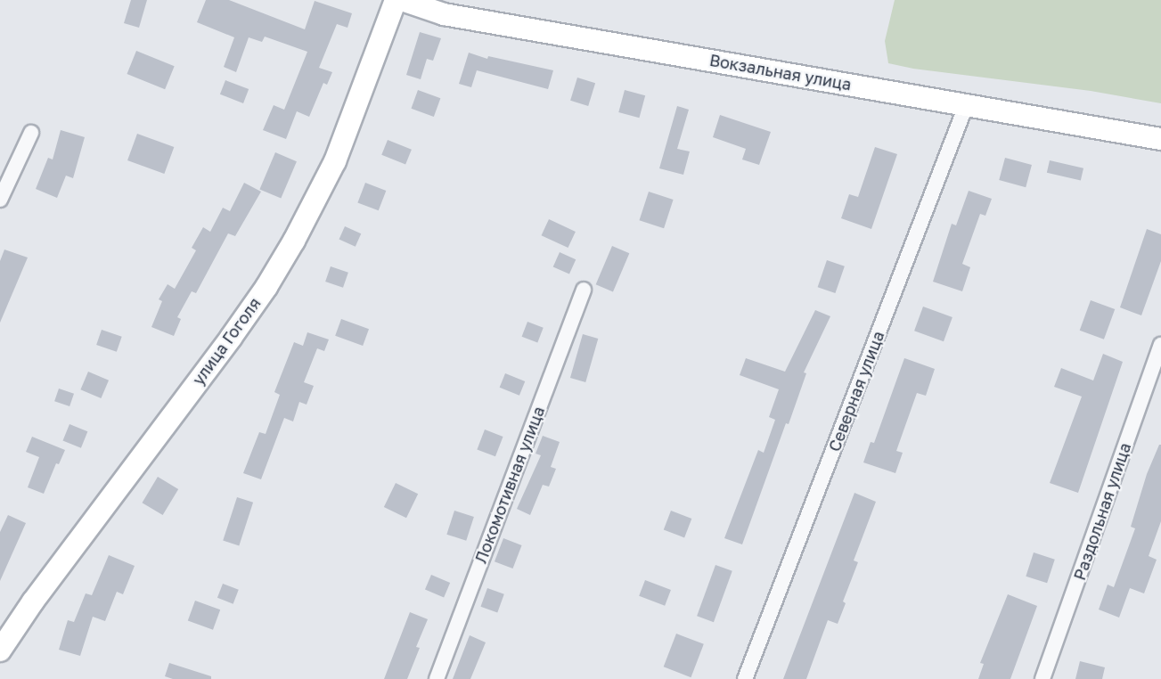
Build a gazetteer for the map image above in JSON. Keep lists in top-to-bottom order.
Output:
{
  "streets": {
    "main road": ["Вокзальная улица", "улица Гоголя"],
    "street": ["Северная улица", "Локомотивная улица", "Раздольная улица"]
  },
  "crossings": [
    ["Вокзальная улица", "Северная улица"]
  ]
}
